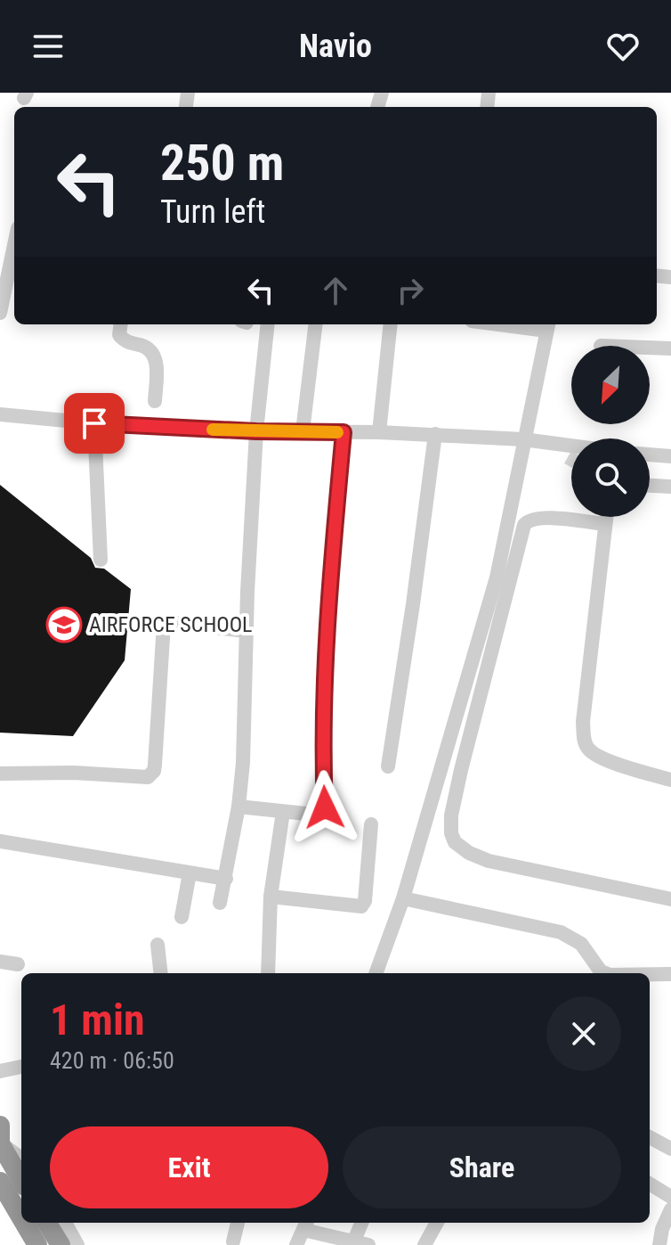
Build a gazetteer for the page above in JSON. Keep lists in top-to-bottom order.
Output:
{
  "places": {
    "school or university": ["AIRFORCE SCHOOL"]
  },
  "north": "bottom left",
  "page": {
    "header": "Navio",
    "turn": ["250 m", "Turn left"],
    "heading": ["1 min", "420 m · 06:50"],
    "buttons": ["Exit", "Share"]
  }
}
